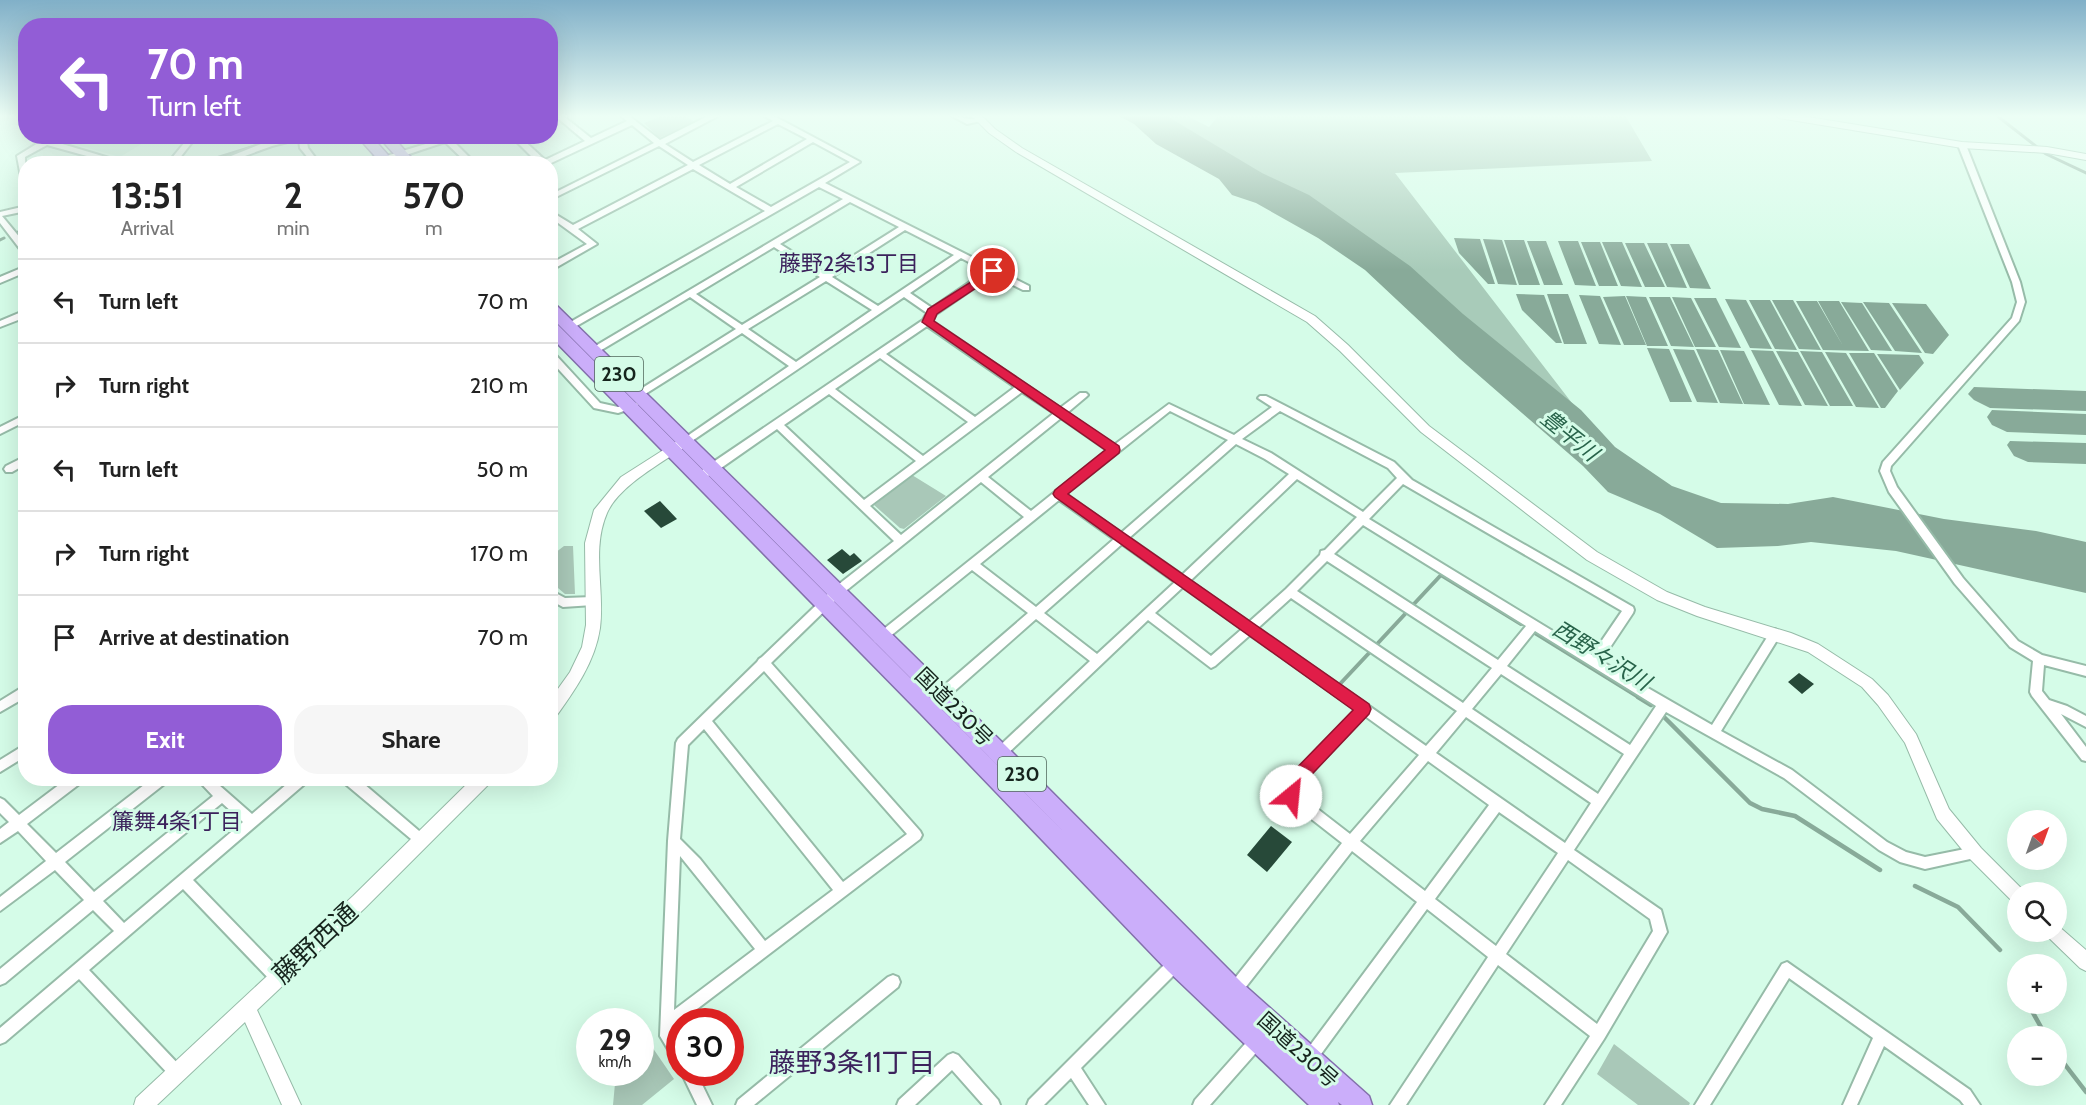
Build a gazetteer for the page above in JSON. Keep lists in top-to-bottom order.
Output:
{
  "streets": {
    "highway": ["230", "国道230号"],
    "street": ["藤野西通"]
  },
  "districts": ["藤野2条13丁目", "簾舞4条1丁目", "藤野3条11丁目"],
  "water": ["豊平川", "西野々沢川"],
  "north": "top right",
  "page": {
    "turn": ["70 m", "Turn left"],
    "eta": [
      "13:51",
      "Arrival",
      "2",
      "min",
      "570",
      "m"
    ],
    "list": [
      {
        "name": "Turn left",
        "value": "70 m"
      },
      {
        "name": "Turn right",
        "value": "210 m"
      },
      {
        "name": "Turn left",
        "value": "50 m"
      },
      {
        "name": "Turn right",
        "value": "170 m"
      },
      {
        "name": "Arrive at destination",
        "value": "70 m"
      }
    ],
    "buttons": ["Exit", "Share"],
    "map_buttons": ["+", "−"],
    "speed": "29 km/h",
    "limit": "30"
  }
}
